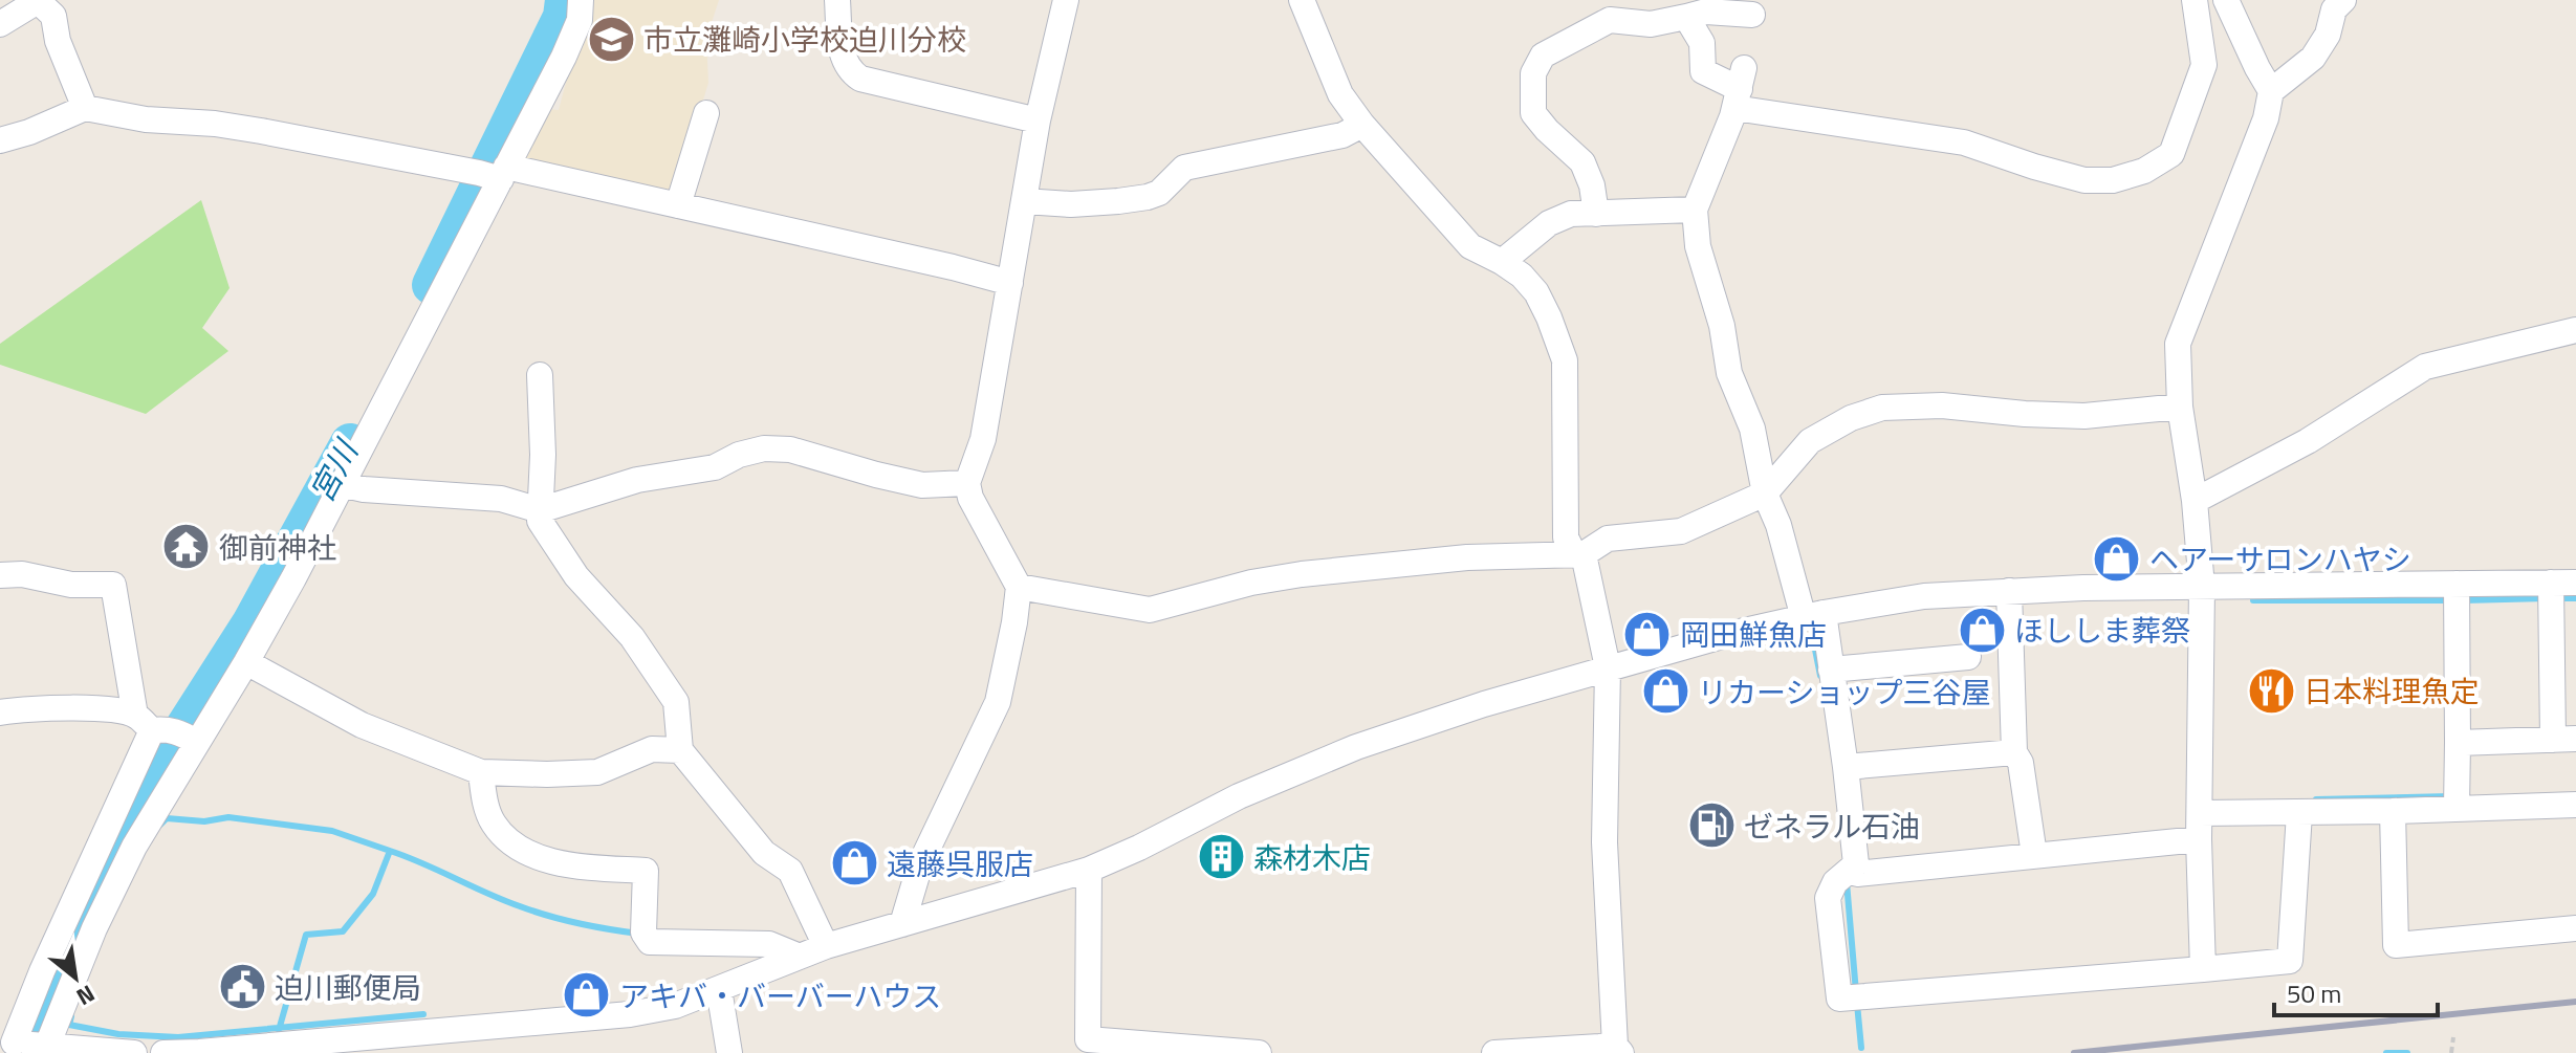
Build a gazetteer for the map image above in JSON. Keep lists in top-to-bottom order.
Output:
{
  "water": ["宮川"],
  "places": {
    "school or university": ["市立灘崎小学校迫川分校"],
    "temple": ["御前神社"],
    "shop": [
      "ヘアーサロンハヤシ",
      "ほししま葬祭",
      "岡田鮮魚店",
      "リカーショップ三谷屋",
      "遠藤呉服店",
      "アキバ・バーバーハウス"
    ],
    "restaurant": ["日本料理魚定"],
    "fuel station": ["ゼネラル石油"],
    "building": ["森材木店"],
    "public building": ["迫川郵便局"]
  },
  "scale_bar": "50 m",
  "north": "bottom right"
}
